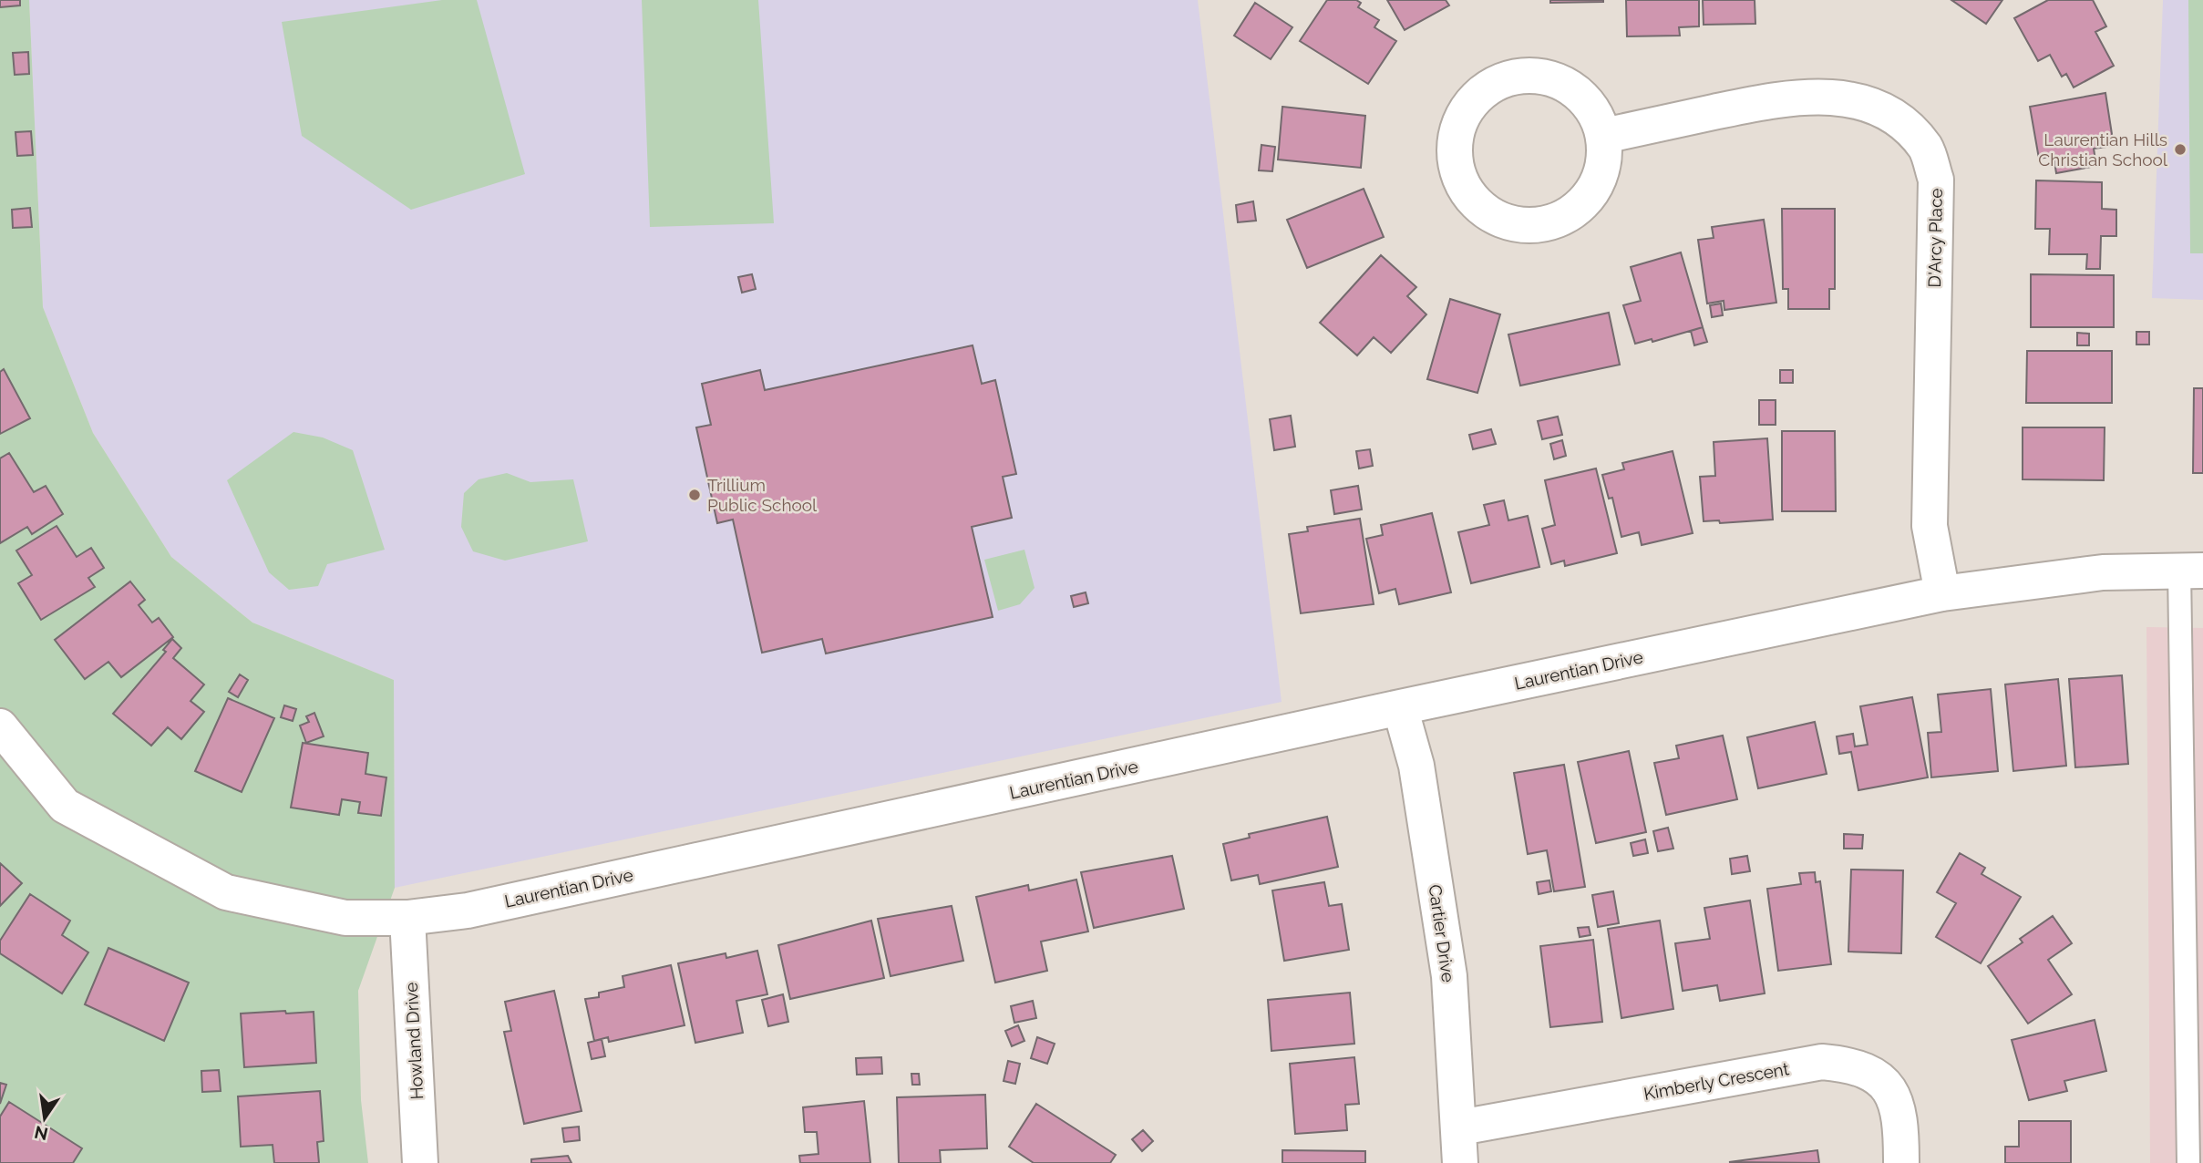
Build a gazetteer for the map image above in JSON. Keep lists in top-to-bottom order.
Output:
{
  "streets": {
    "street": [
      "D'Arcy Place",
      "Laurentian Drive",
      "Cartier Drive",
      "Howland Drive",
      "Kimberly Crescent"
    ]
  },
  "crossings": [
    ["D'Arcy Place", "Laurentian Drive"],
    ["Laurentian Drive", "Cartier Drive"],
    ["Laurentian Drive", "Howland Drive"],
    ["Cartier Drive", "Kimberly Crescent"]
  ],
  "places": ["Laurentian Hills Christian School", "Trillium Public School"],
  "north": "bottom"
}
